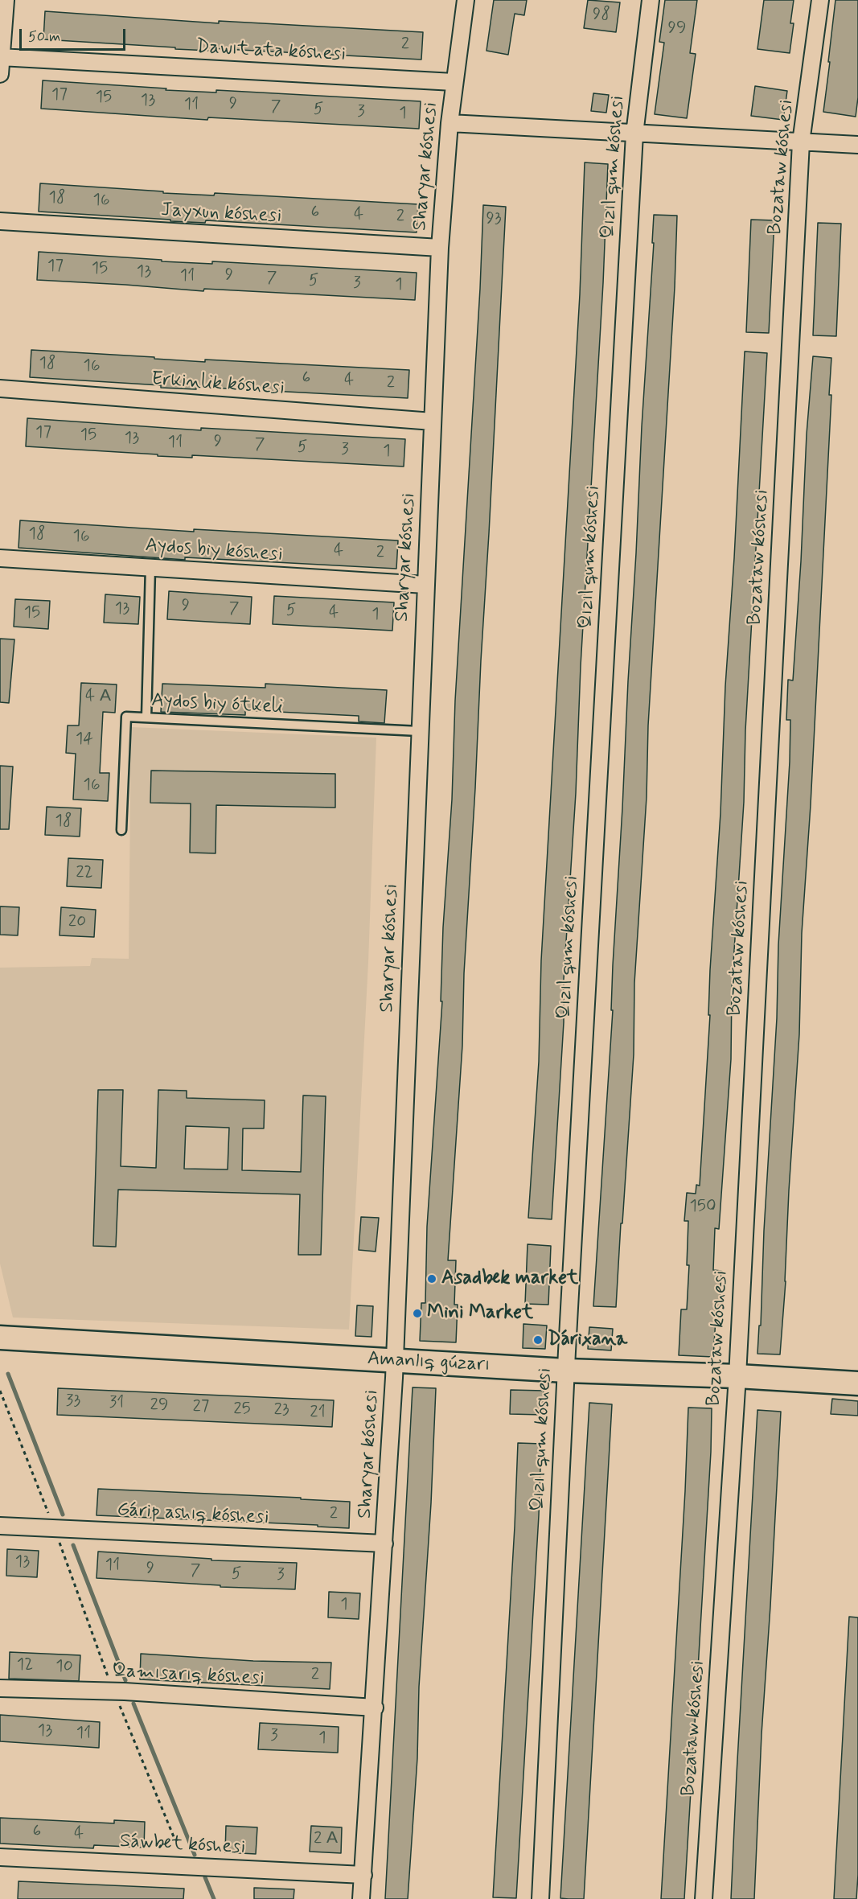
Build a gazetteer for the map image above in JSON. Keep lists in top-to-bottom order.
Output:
{
  "streets": {
    "street": [
      "Dawıt ata kóshesi",
      "Sharyar kóshesi",
      "Qızıl qum kóshesi",
      "Bozataw kóshesi",
      "Jayxun kóshesi",
      "Erkinlik kóshesi",
      "Aydos biy kóshesi",
      "Amanlıq gúzarı",
      "Ǵarip ashıq kóshesi",
      "Qamısarıq kóshesi",
      "Sáwbet kóshesi"
    ],
    "lane": ["Aydos biy ótkeli"]
  },
  "crossings": [
    ["Dawıt ata kóshesi", "Sharyar kóshesi"],
    ["Sharyar kóshesi", "Jayxun kóshesi"],
    ["Sharyar kóshesi", "Erkinlik kóshesi"],
    ["Sharyar kóshesi", "Aydos biy kóshesi"],
    ["Sharyar kóshesi", "Aydos biy ótkeli"],
    ["Sharyar kóshesi", "Amanlıq gúzarı"],
    ["Sharyar kóshesi", "Ǵarip ashıq kóshesi"],
    ["Sharyar kóshesi", "Qamısarıq kóshesi"],
    ["Sharyar kóshesi", "Sáwbet kóshesi"],
    ["Qızıl qum kóshesi", "Amanlıq gúzarı"],
    ["Bozataw kóshesi", "Amanlıq gúzarı"]
  ],
  "places": ["Asadbek market", "Mini Market", "Dárixana"],
  "house_numbers": [
    "98",
    "99",
    "2",
    "17",
    "15",
    "13",
    "9",
    "11",
    "7",
    "5",
    "3",
    "1",
    "18",
    "16",
    "6",
    "4",
    "2",
    "93",
    "17",
    "15",
    "13",
    "9",
    "11",
    "7",
    "5",
    "3",
    "1",
    "18",
    "16",
    "6",
    "4",
    "2",
    "17",
    "15",
    "13",
    "9",
    "11",
    "7",
    "5",
    "3",
    "1",
    "18",
    "16",
    "4",
    "2",
    "9",
    "13",
    "7",
    "5",
    "15",
    "4",
    "1",
    "4 А",
    "14",
    "16",
    "18",
    "22",
    "20",
    "150",
    "33",
    "31",
    "29",
    "27",
    "25",
    "23",
    "21",
    "2",
    "13",
    "11",
    "9",
    "7",
    "5",
    "3",
    "1",
    "12",
    "10",
    "2",
    "13",
    "11",
    "3",
    "1",
    "6",
    "4",
    "2 А"
  ],
  "scale_bar": "50 m"
}
